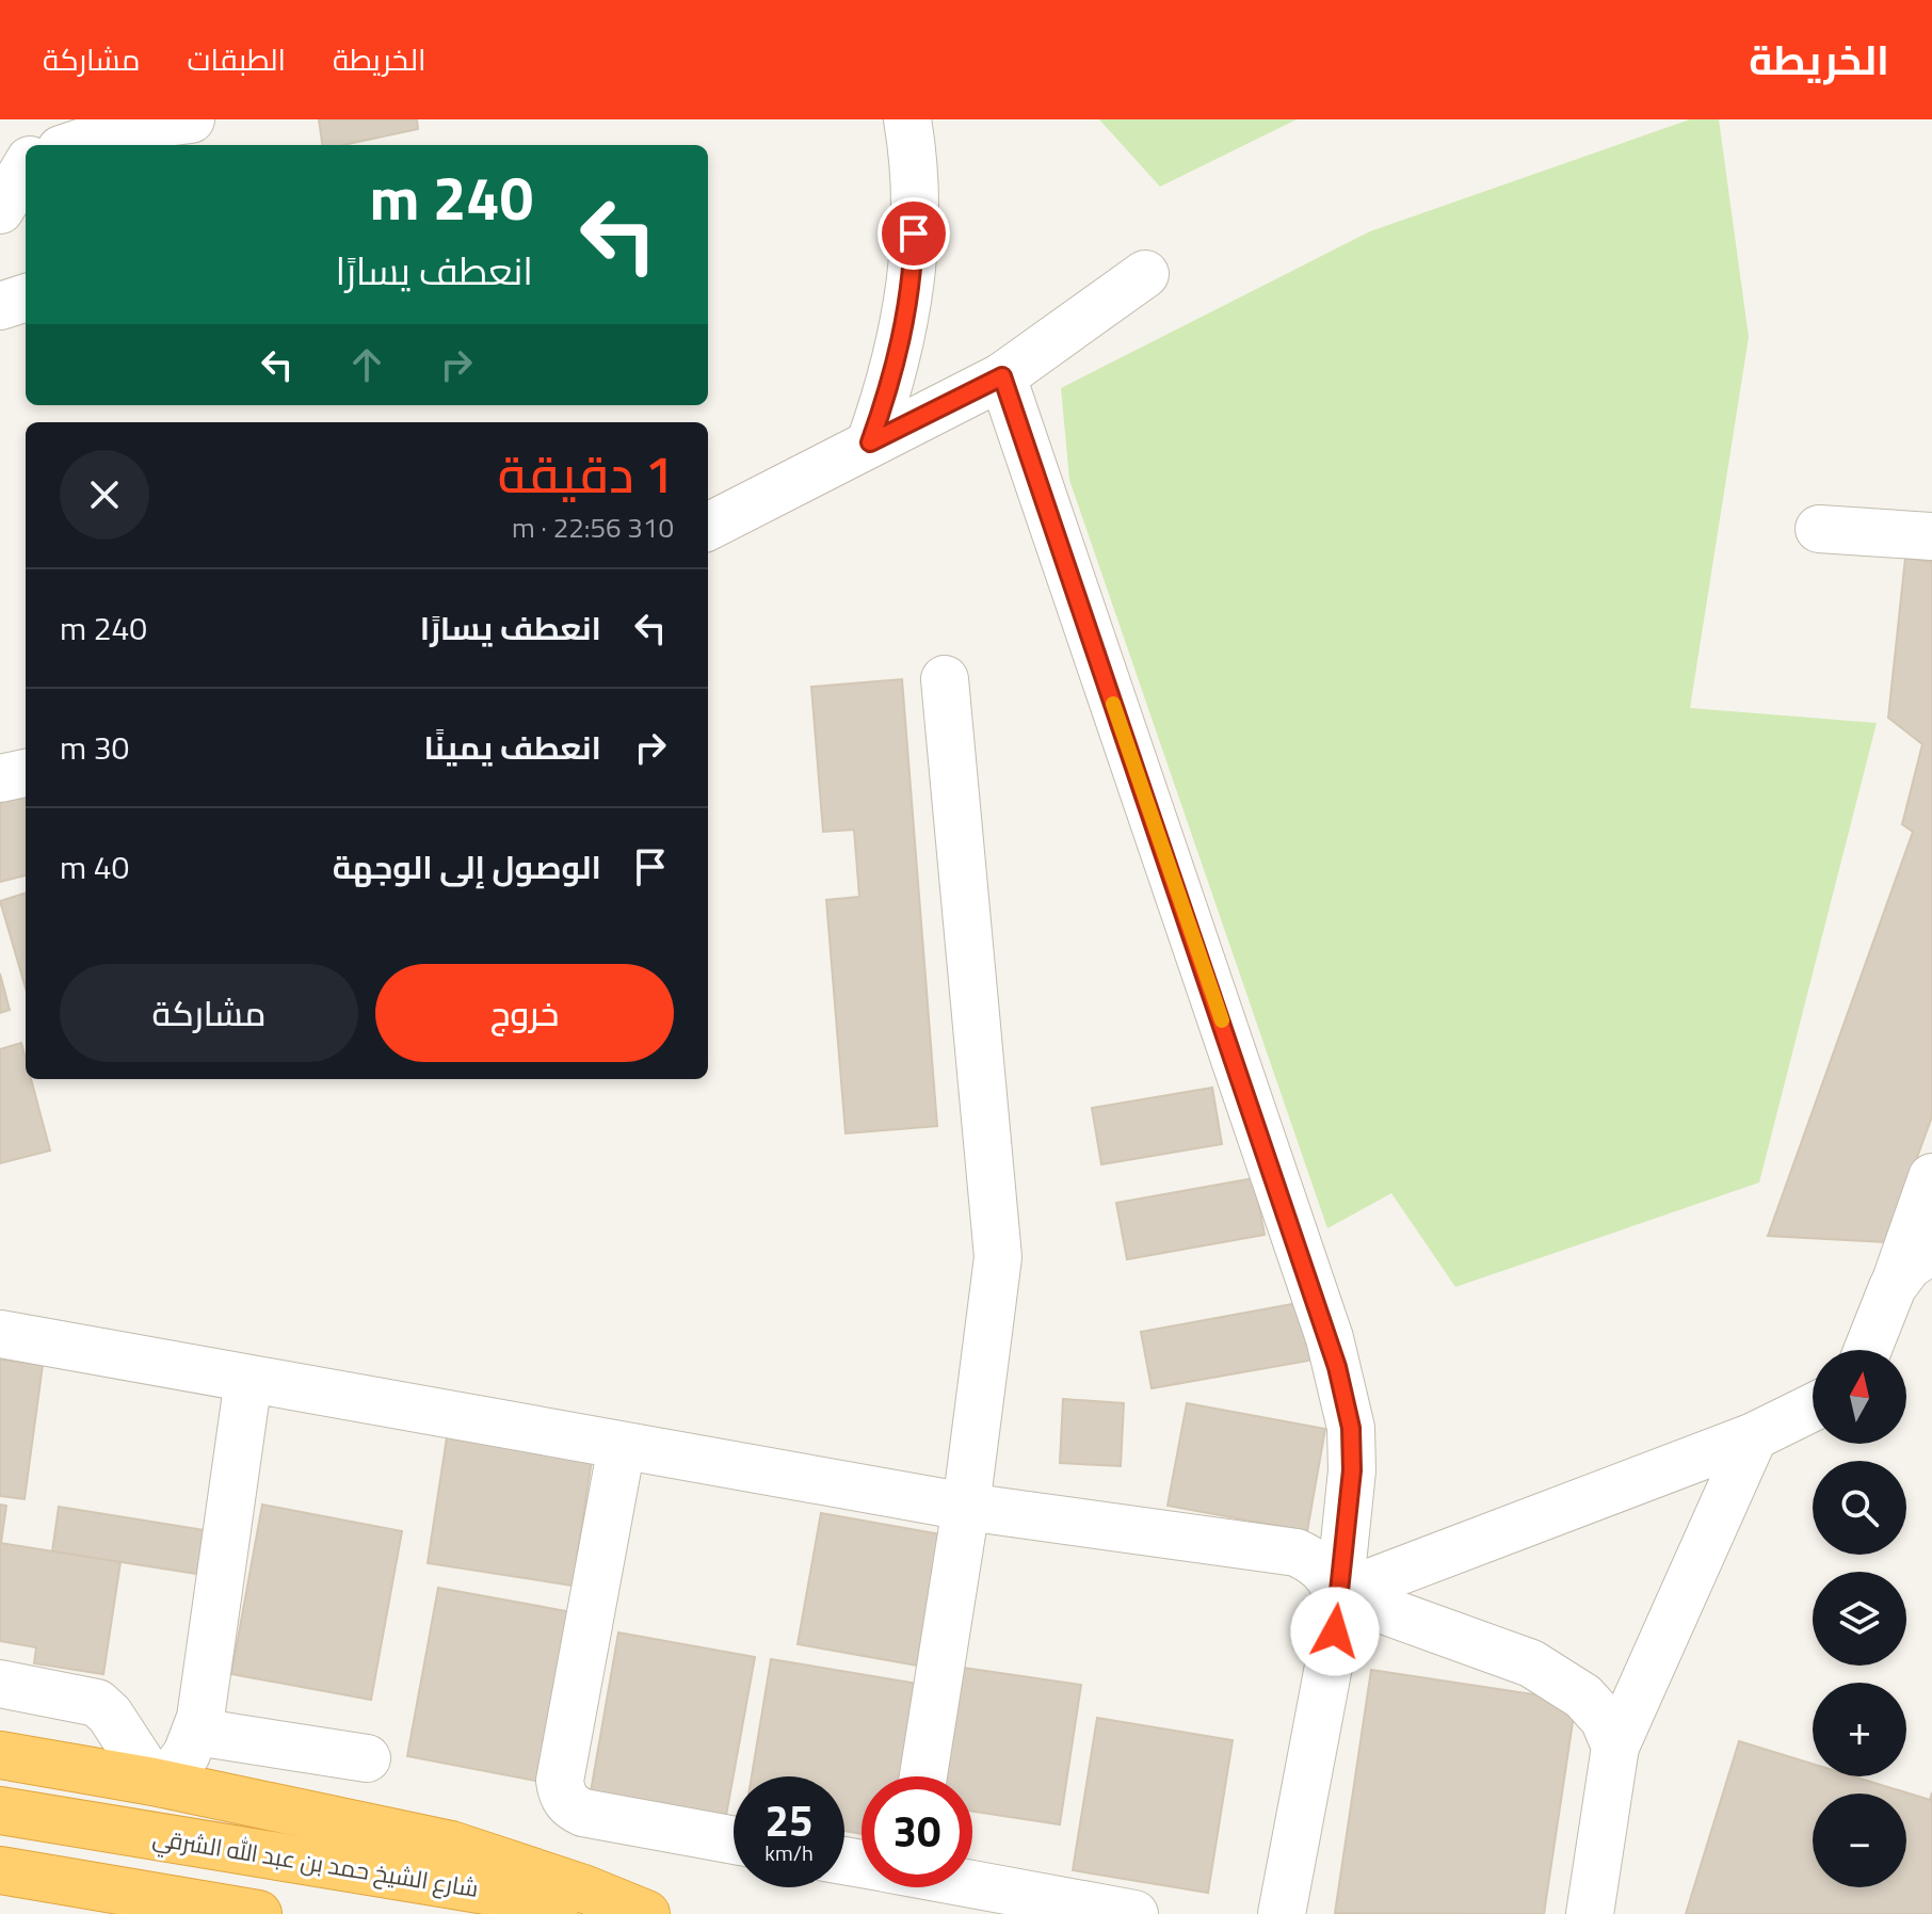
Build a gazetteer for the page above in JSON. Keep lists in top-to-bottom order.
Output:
{
  "streets": {
    "highway": ["شارع الشيخ حمد بن عبد الله الشرقي"]
  },
  "north": "top",
  "page": {
    "header": "الخريطة",
    "nav": ["الخريطة", "الطبقات", "مشاركة"],
    "turn": ["240 m", "انعطف يسارًا"],
    "heading": ["1 دقيقة", "310 m · 22:56"],
    "list": [
      {
        "name": "انعطف يسارًا",
        "value": "240 m"
      },
      {
        "name": "انعطف يمينًا",
        "value": "30 m"
      },
      {
        "name": "الوصول إلى الوجهة",
        "value": "40 m"
      }
    ],
    "buttons": ["خروج", "مشاركة"],
    "map_buttons": ["+", "−"],
    "speed": "25 km/h",
    "limit": "30"
  }
}
